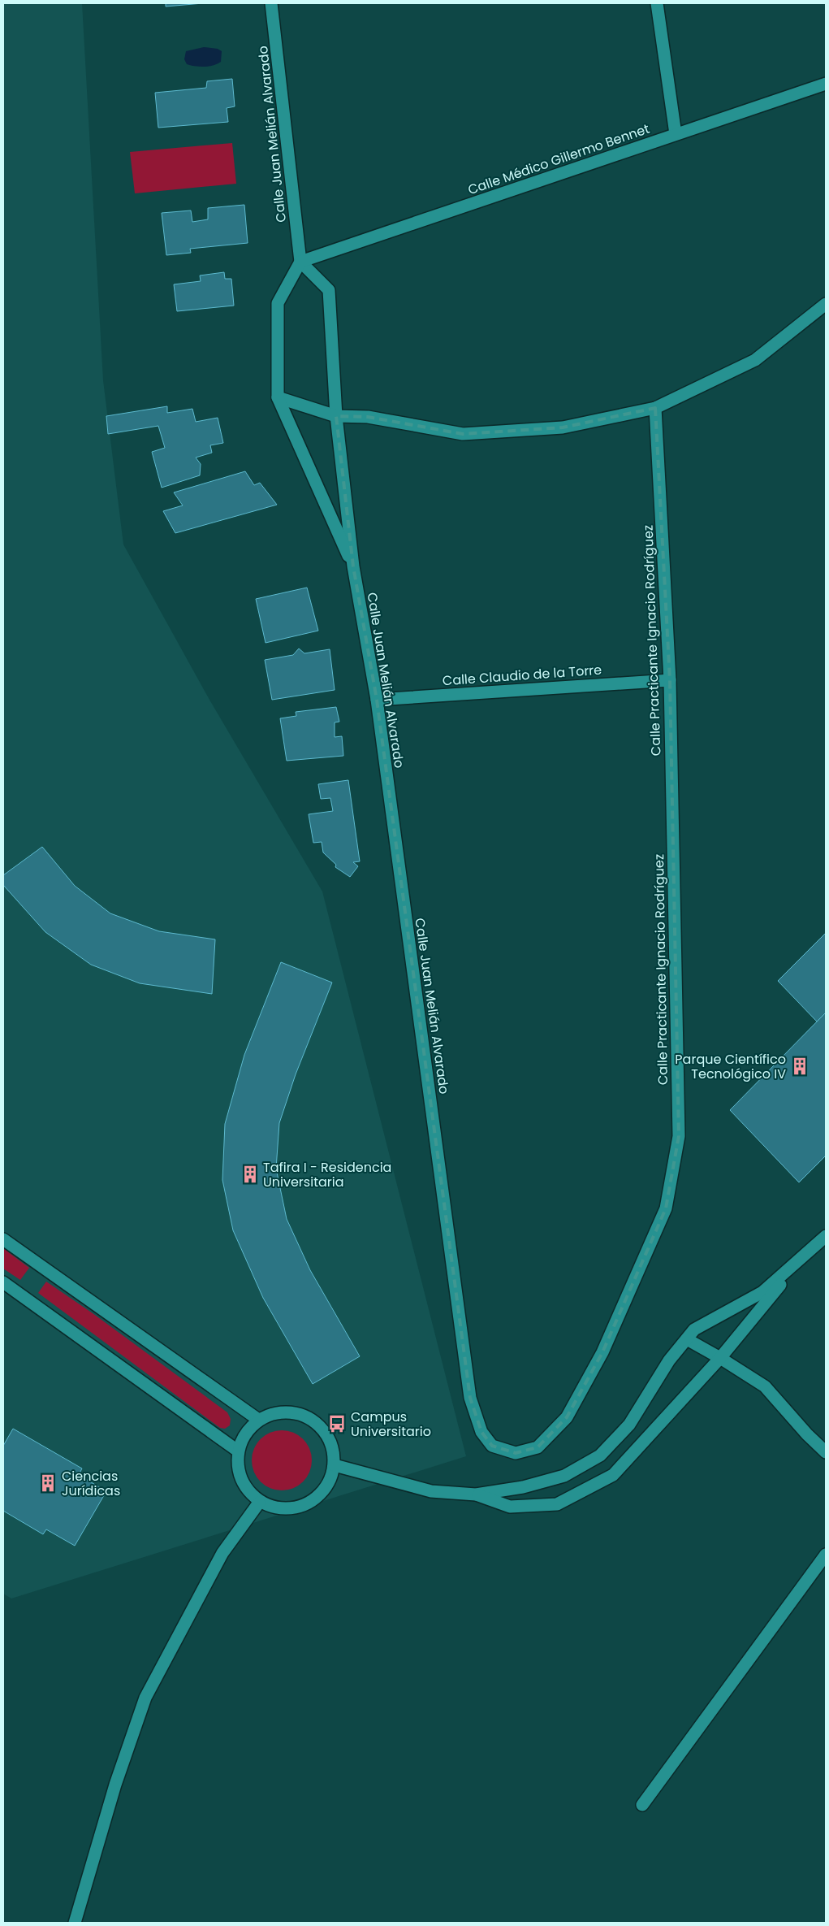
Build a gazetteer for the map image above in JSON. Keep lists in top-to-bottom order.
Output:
{
  "streets": {
    "street": [
      "Calle Juan Melián Alvarado",
      "Calle Médico Gillermo Bennet",
      "Calle Practicante Ignacio Rodríguez",
      "Calle Claudio de la Torre"
    ]
  },
  "crossings": [
    ["Calle Juan Melián Alvarado", "Calle Médico Gillermo Bennet"],
    ["Calle Juan Melián Alvarado", "Calle Practicante Ignacio Rodríguez"],
    ["Calle Juan Melián Alvarado", "Calle Claudio de la Torre"],
    ["Calle Practicante Ignacio Rodríguez", "Calle Claudio de la Torre"]
  ],
  "places": {
    "building": ["Parque Científico Tecnológico IV", "Tafira I - Residencia Universitaria", "Ciencias Jurídicas"],
    "bus stop": ["Campus Universitario"]
  }
}
